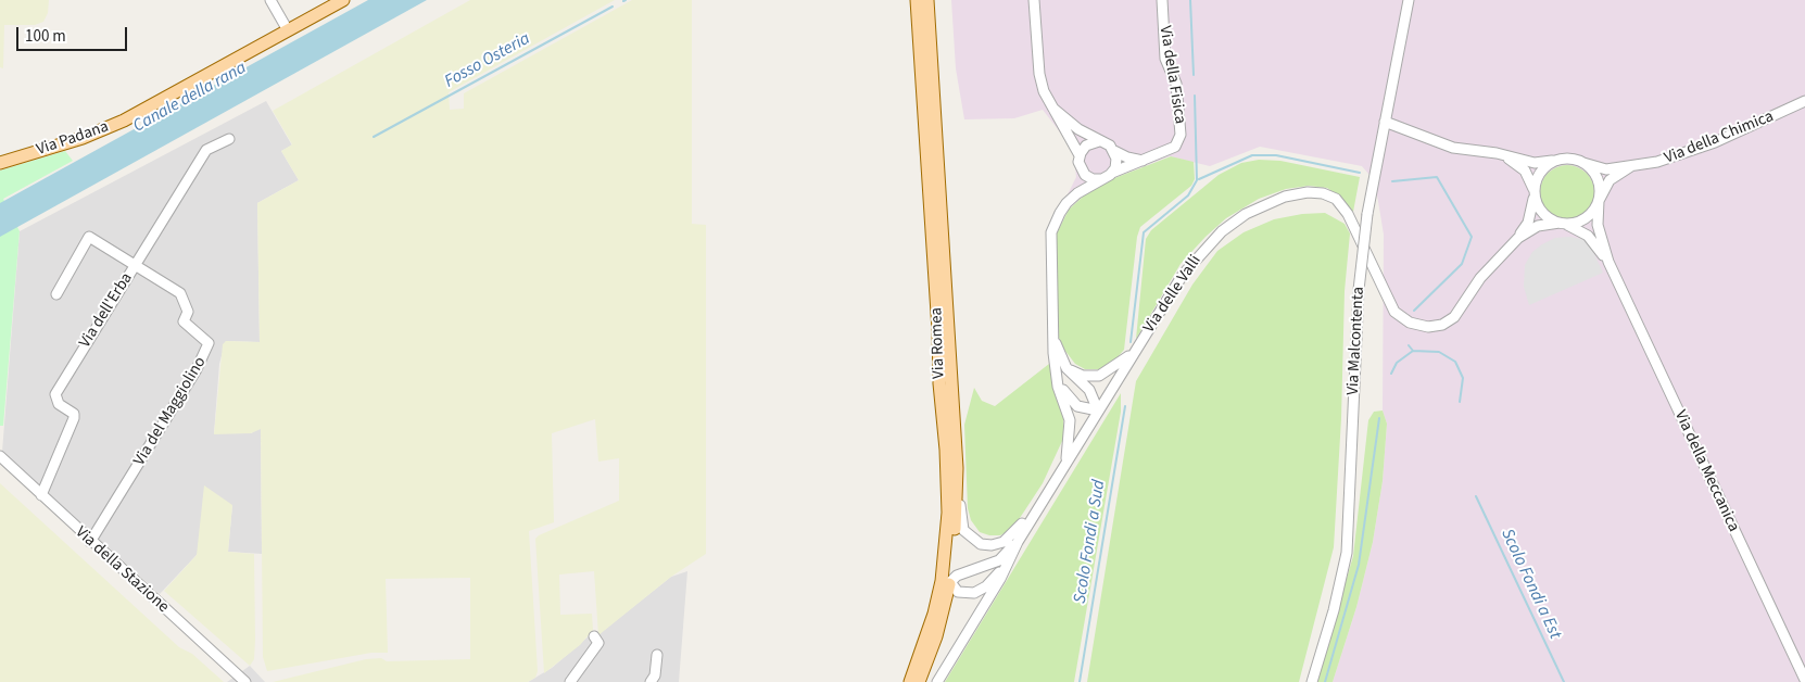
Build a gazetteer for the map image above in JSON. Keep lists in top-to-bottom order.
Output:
{
  "streets": {
    "main road": ["Via Padana", "Via Romea"],
    "street": [
      "Via della Fisica",
      "Via della Chimica",
      "Via delle Valli",
      "Via dell'Erba",
      "Via Malcontenta",
      "Via del Maggiolino",
      "Via della Meccanica",
      "Via della Stazione"
    ]
  },
  "crossings": [
    ["Via della Fisica", "Via delle Valli"],
    ["Via della Chimica", "Via delle Valli"],
    ["Via della Chimica", "Via della Meccanica"],
    ["Via delle Valli", "Via Romea"],
    ["Via delle Valli", "Via della Meccanica"],
    ["Via dell'Erba", "Via del Maggiolino"],
    ["Via dell'Erba", "Via della Stazione"],
    ["Via del Maggiolino", "Via della Stazione"]
  ],
  "water": [
    "Fosso Osteria",
    "Canale della rana",
    "Scolo Fondi a Sud",
    "Scolo Fondi a Est"
  ],
  "scale_bar": "100 m"
}
